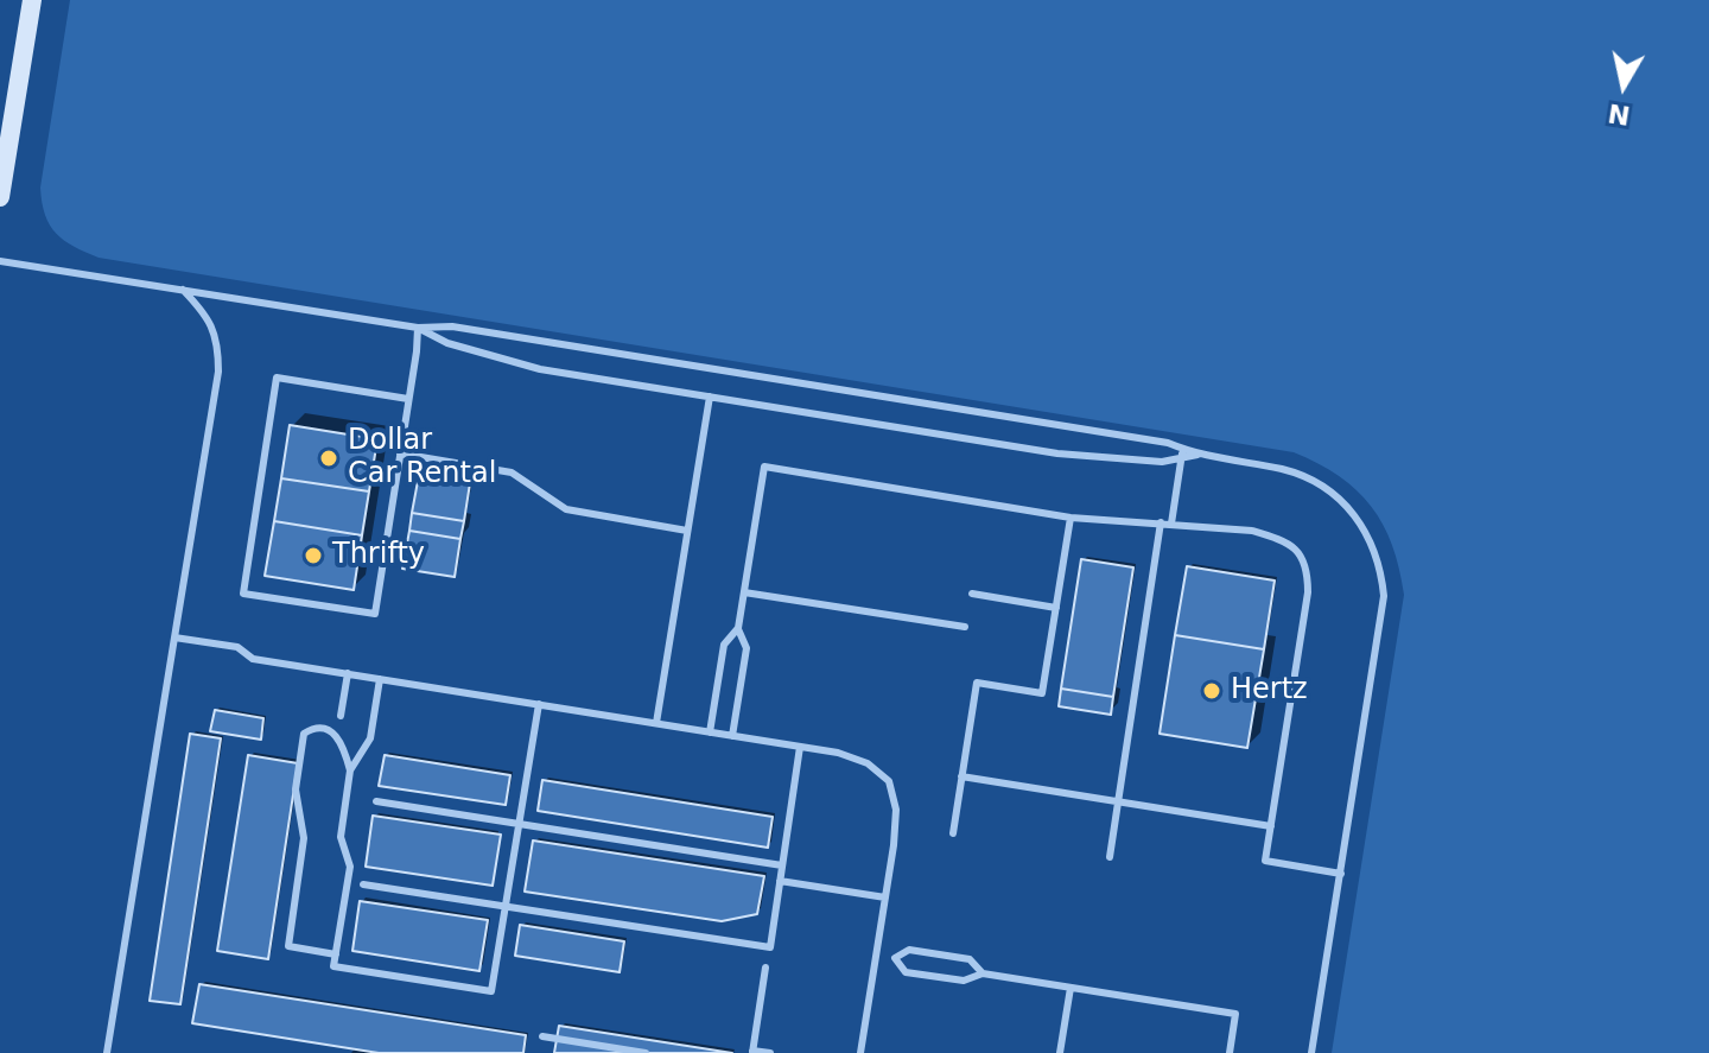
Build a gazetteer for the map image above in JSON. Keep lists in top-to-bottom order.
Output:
{
  "places": ["Dollar Car Rental", "Thrifty", "Hertz"],
  "north": "bottom"
}
